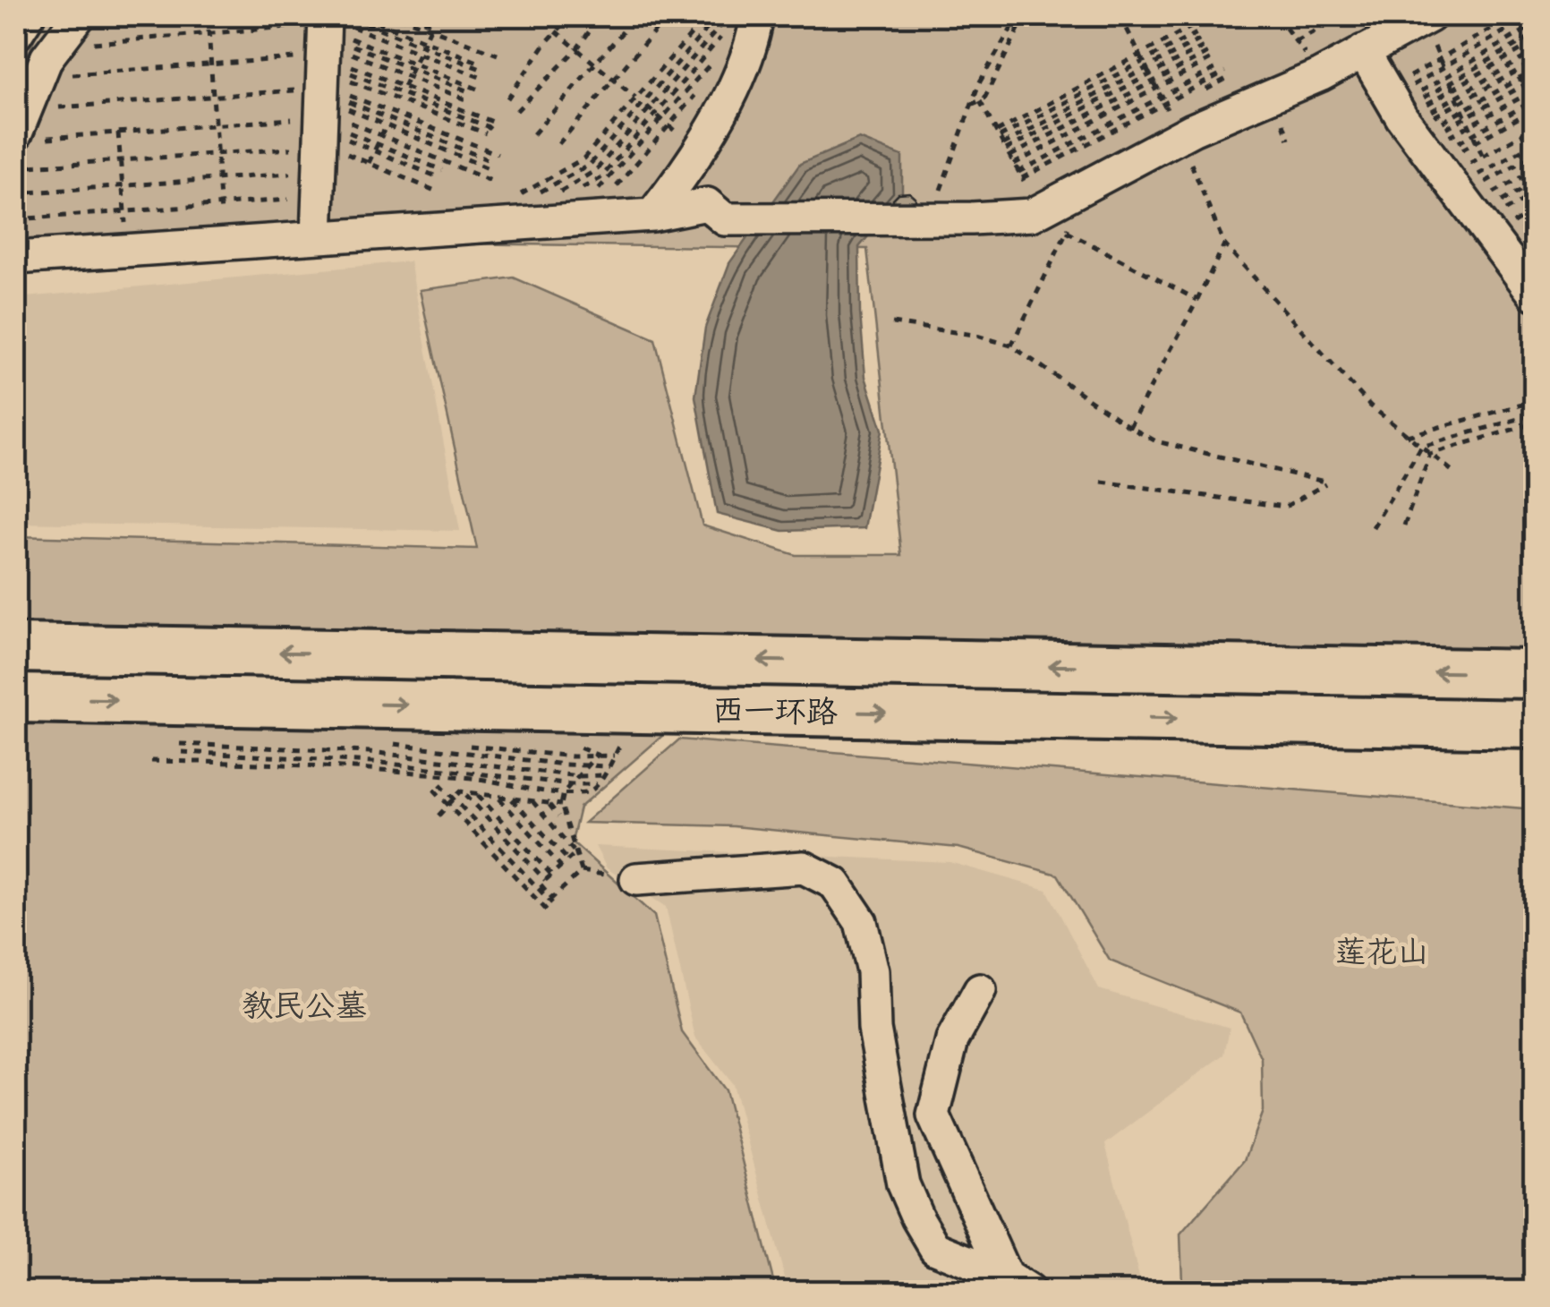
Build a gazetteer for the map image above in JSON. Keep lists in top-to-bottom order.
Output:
{
  "streets": {
    "highway": ["西一环路"]
  },
  "parks": ["莲花山", "教民公墓"]
}
